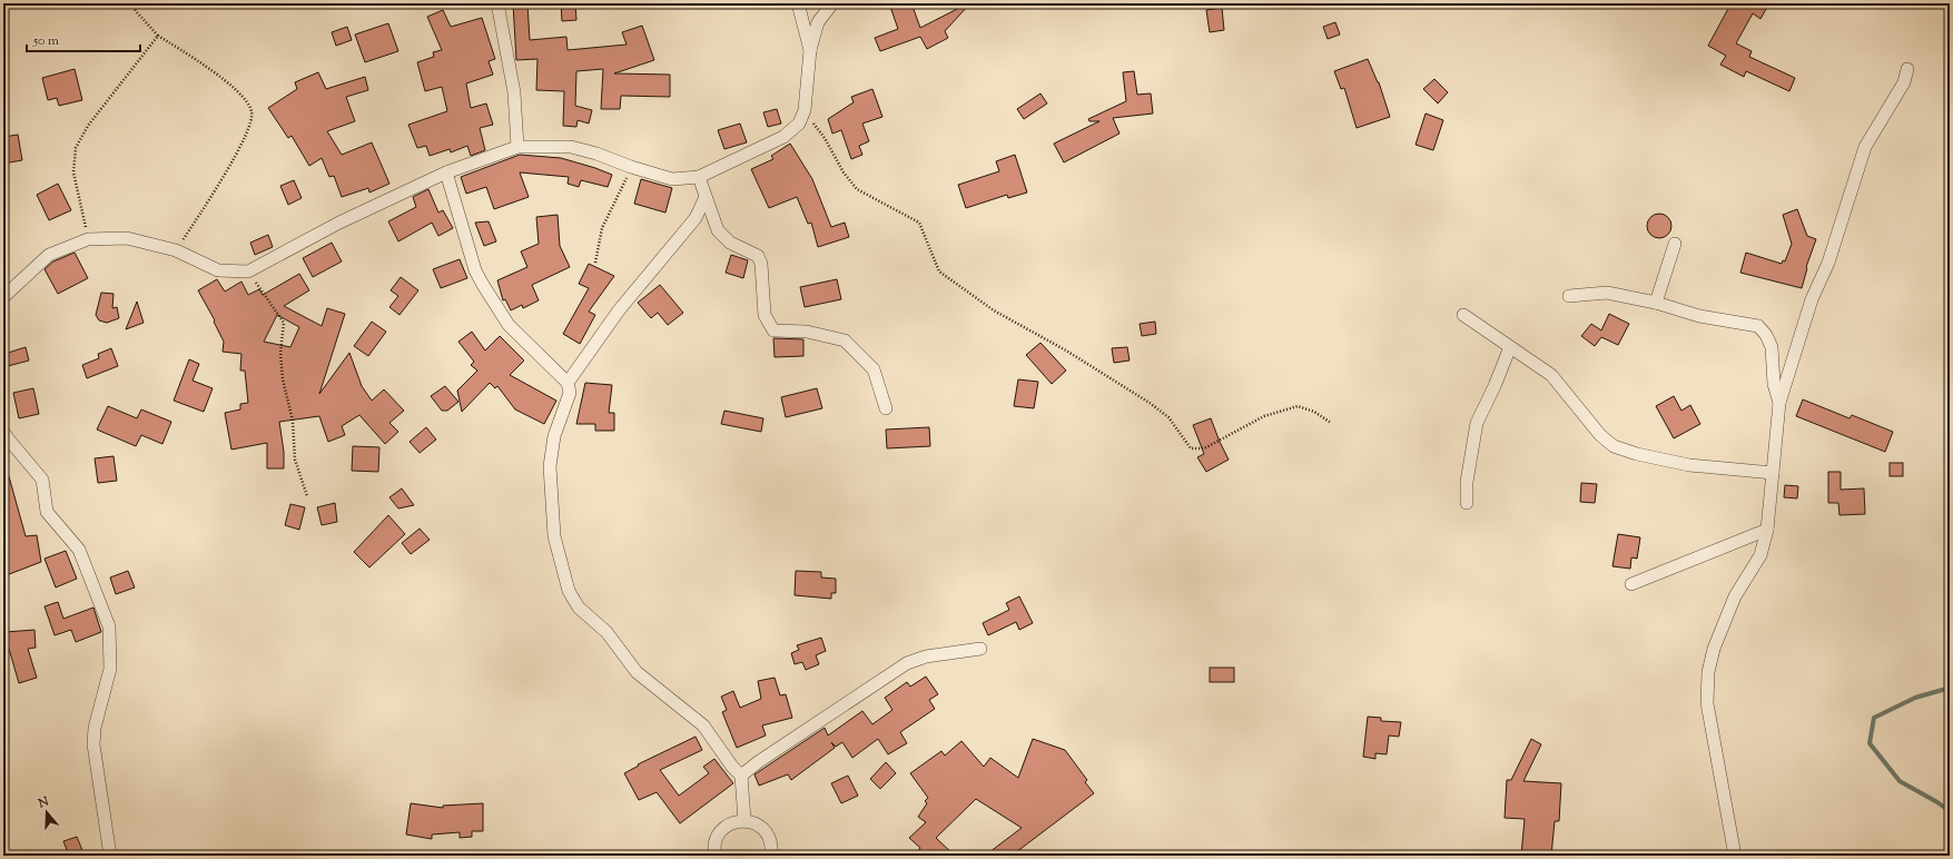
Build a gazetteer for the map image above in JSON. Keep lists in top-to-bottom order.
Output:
{
  "scale_bar": "50 m",
  "north": "top"
}
